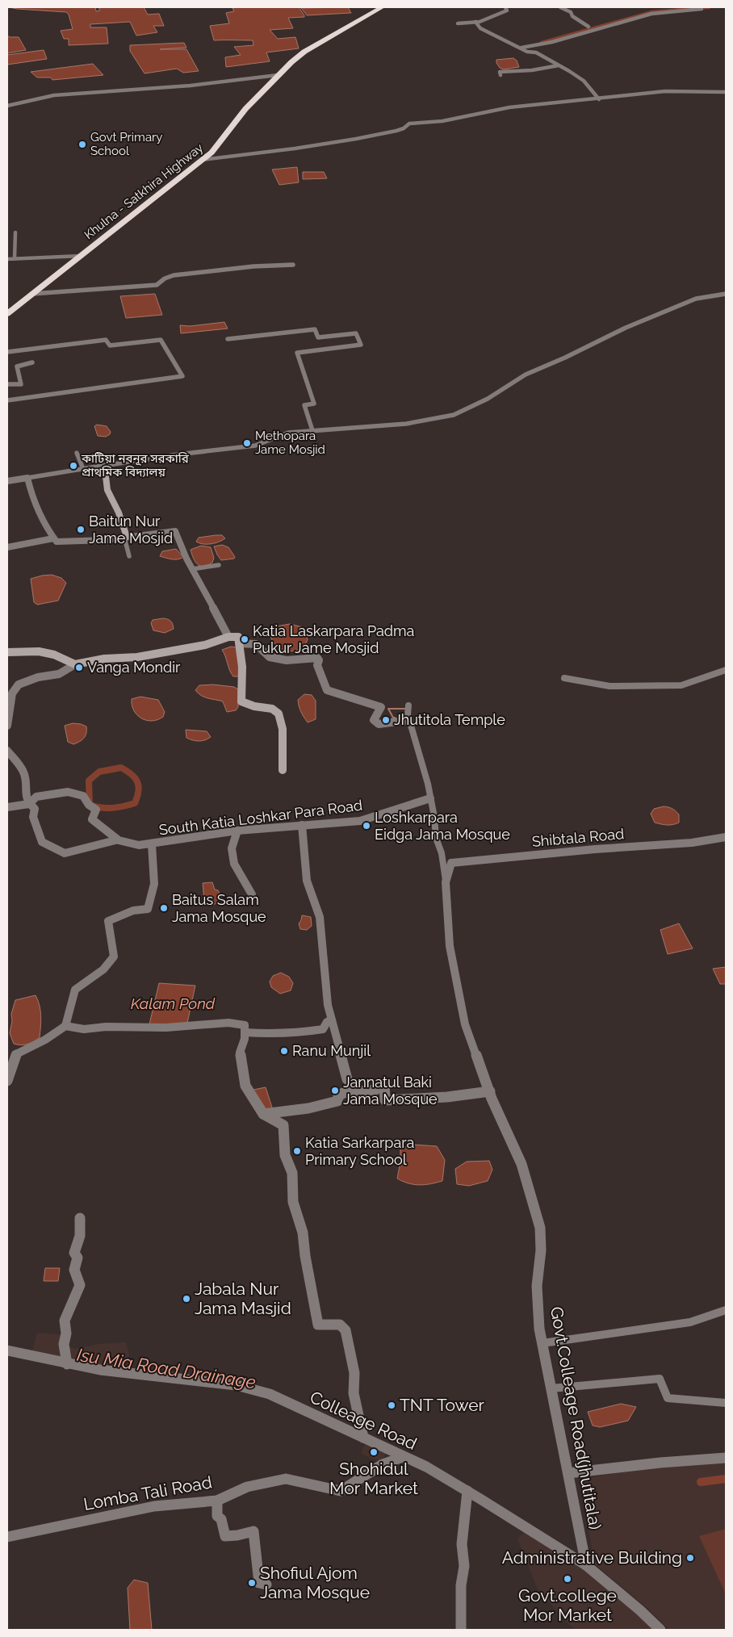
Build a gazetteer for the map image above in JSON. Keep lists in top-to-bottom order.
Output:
{
  "streets": {
    "highway": ["Khulna - Satkhira Highway"],
    "street": [
      "South Katia Loshkar Para Road",
      "Shibtala Road",
      "Govt.Colleage Road(jhutitala)",
      "Colleage Road",
      "Lomba Tali Road"
    ]
  },
  "crossings": [
    ["Shibtala Road", "Govt.Colleage Road(jhutitala)"],
    ["Govt.Colleage Road(jhutitala)", "Colleage Road"],
    ["Colleage Road", "Lomba Tali Road"]
  ],
  "water": ["Kalam Pond", "Isu Mia Road Drainage"],
  "places": [
    "Govt Primary School",
    "Methopara Jame Mosjid",
    "কাটিয়া নবনূর সরকারি প্রাথমিক বিদ্যালয়",
    "Baitun Nur Jame Mosjid",
    "Katia Laskarpara Padma Pukur Jame Mosjid",
    "Vanga Mondir",
    "Jhutitola Temple",
    "Loshkarpara Eidga Jama Mosque",
    "Baitus Salam Jama Mosque",
    "Ranu Munjil",
    "Jannatul Baki Jama Mosque",
    "Katia Sarkarpara Primary School",
    "Jabala Nur Jama Masjid",
    "TNT Tower",
    "Shohidul Mor Market",
    "Administrative Building",
    "Govt.college Mor Market",
    "Shofiul Ajom Jama Mosque"
  ]
}
